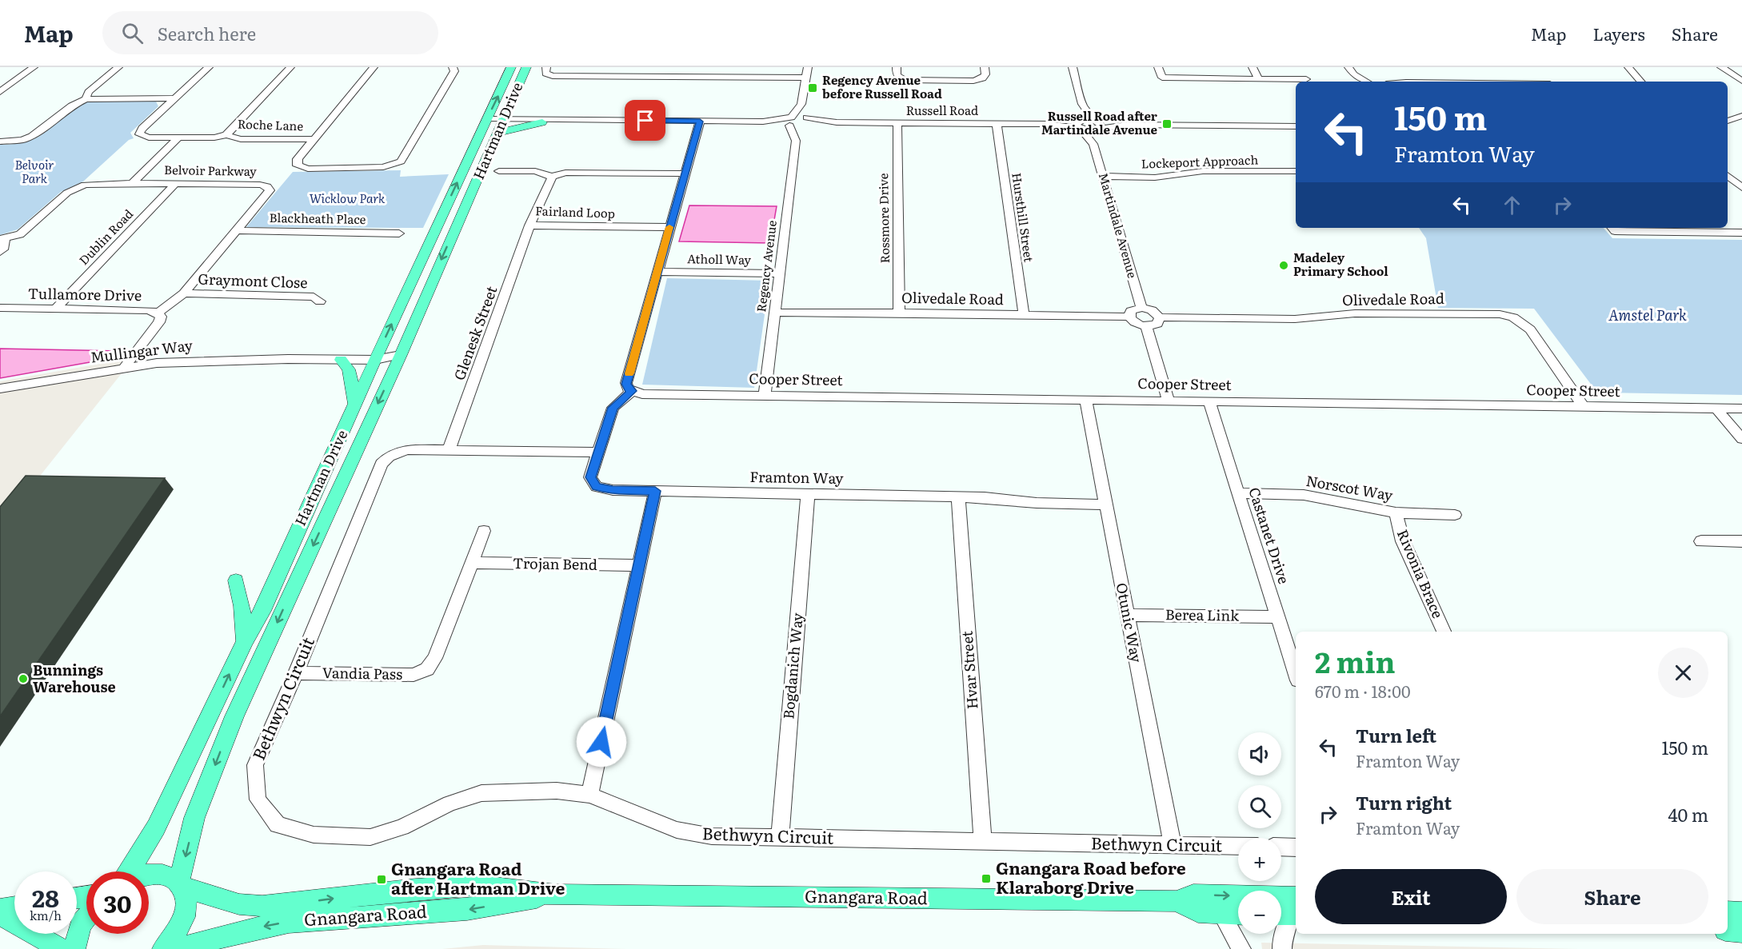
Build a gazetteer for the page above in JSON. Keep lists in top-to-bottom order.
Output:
{
  "streets": {
    "main road": ["Hartman Drive", "Gnangara Road"],
    "street": [
      "Russell Road",
      "Roche Lane",
      "Lockeport Approach",
      "Belvoir Parkway",
      "Fairland Loop",
      "Hursthill Street",
      "Rossmore Drive",
      "Blackheath Place",
      "Martindale Avenue",
      "Dublin Road",
      "Atholl Way",
      "Regency Avenue",
      "Graymont Close",
      "Tullamore Drive",
      "Olivedale Road",
      "Glenesk Street",
      "Mullingar Way",
      "Cooper Street",
      "Framton Way",
      "Norscot Way",
      "Castanet Drive",
      "Trojan Bend",
      "Rivonia Brace",
      "Berea Link",
      "Otunic Way",
      "Bogdanich Way",
      "Hvar Street",
      "Vandia Pass",
      "Bethwyn Circuit"
    ]
  },
  "crossings": [
    ["Russell Road", "Hursthill Street"],
    ["Russell Road", "Rossmore Drive"],
    ["Russell Road", "Martindale Avenue"],
    ["Russell Road", "Regency Avenue"],
    ["Hartman Drive", "Mullingar Way"],
    ["Hartman Drive", "Gnangara Road"],
    ["Lockeport Approach", "Martindale Avenue"],
    ["Belvoir Parkway", "Blackheath Place"],
    ["Belvoir Parkway", "Dublin Road"],
    ["Belvoir Parkway", "Graymont Close"],
    ["Belvoir Parkway", "Tullamore Drive"],
    ["Fairland Loop", "Glenesk Street"],
    ["Hursthill Street", "Olivedale Road"],
    ["Rossmore Drive", "Olivedale Road"],
    ["Dublin Road", "Tullamore Drive"],
    ["Atholl Way", "Regency Avenue"],
    ["Regency Avenue", "Olivedale Road"],
    ["Regency Avenue", "Cooper Street"],
    ["Tullamore Drive", "Mullingar Way"],
    ["Olivedale Road", "Cooper Street"],
    ["Glenesk Street", "Bethwyn Circuit"],
    ["Cooper Street", "Framton Way"],
    ["Cooper Street", "Castanet Drive"],
    ["Cooper Street", "Otunic Way"],
    ["Framton Way", "Otunic Way"],
    ["Framton Way", "Bogdanich Way"],
    ["Framton Way", "Hvar Street"],
    ["Framton Way", "Bethwyn Circuit"],
    ["Norscot Way", "Castanet Drive"],
    ["Norscot Way", "Rivonia Brace"],
    ["Castanet Drive", "Berea Link"],
    ["Trojan Bend", "Vandia Pass"],
    ["Berea Link", "Otunic Way"],
    ["Otunic Way", "Bethwyn Circuit"],
    ["Bogdanich Way", "Bethwyn Circuit"],
    ["Hvar Street", "Bethwyn Circuit"],
    ["Vandia Pass", "Bethwyn Circuit"]
  ],
  "parks": ["Belvoir Park", "Wicklow Park", "Amstel Park"],
  "places": {
    "transit": [
      "Regency Avenue before Russell Road",
      "Russell Road after Martindale Avenue",
      "Gnangara Road before Klaraborg Drive",
      "Gnangara Road after Hartman Drive"
    ],
    "other": ["Madeley Primary School", "Bunnings Warehouse"]
  },
  "page": {
    "header": "Map",
    "search": "Search here",
    "nav": ["Map", "Layers", "Share"],
    "turn": ["150 m", "Framton Way"],
    "heading": ["2 min", "670 m · 18:00"],
    "list": [
      {
        "name": "Turn left",
        "note": "Framton Way",
        "value": "150 m"
      },
      {
        "name": "Turn right",
        "note": "Framton Way",
        "value": "40 m"
      }
    ],
    "map_buttons": ["+", "−"],
    "buttons": ["Exit", "Share"],
    "speed": "28 km/h",
    "limit": "30"
  }
}
